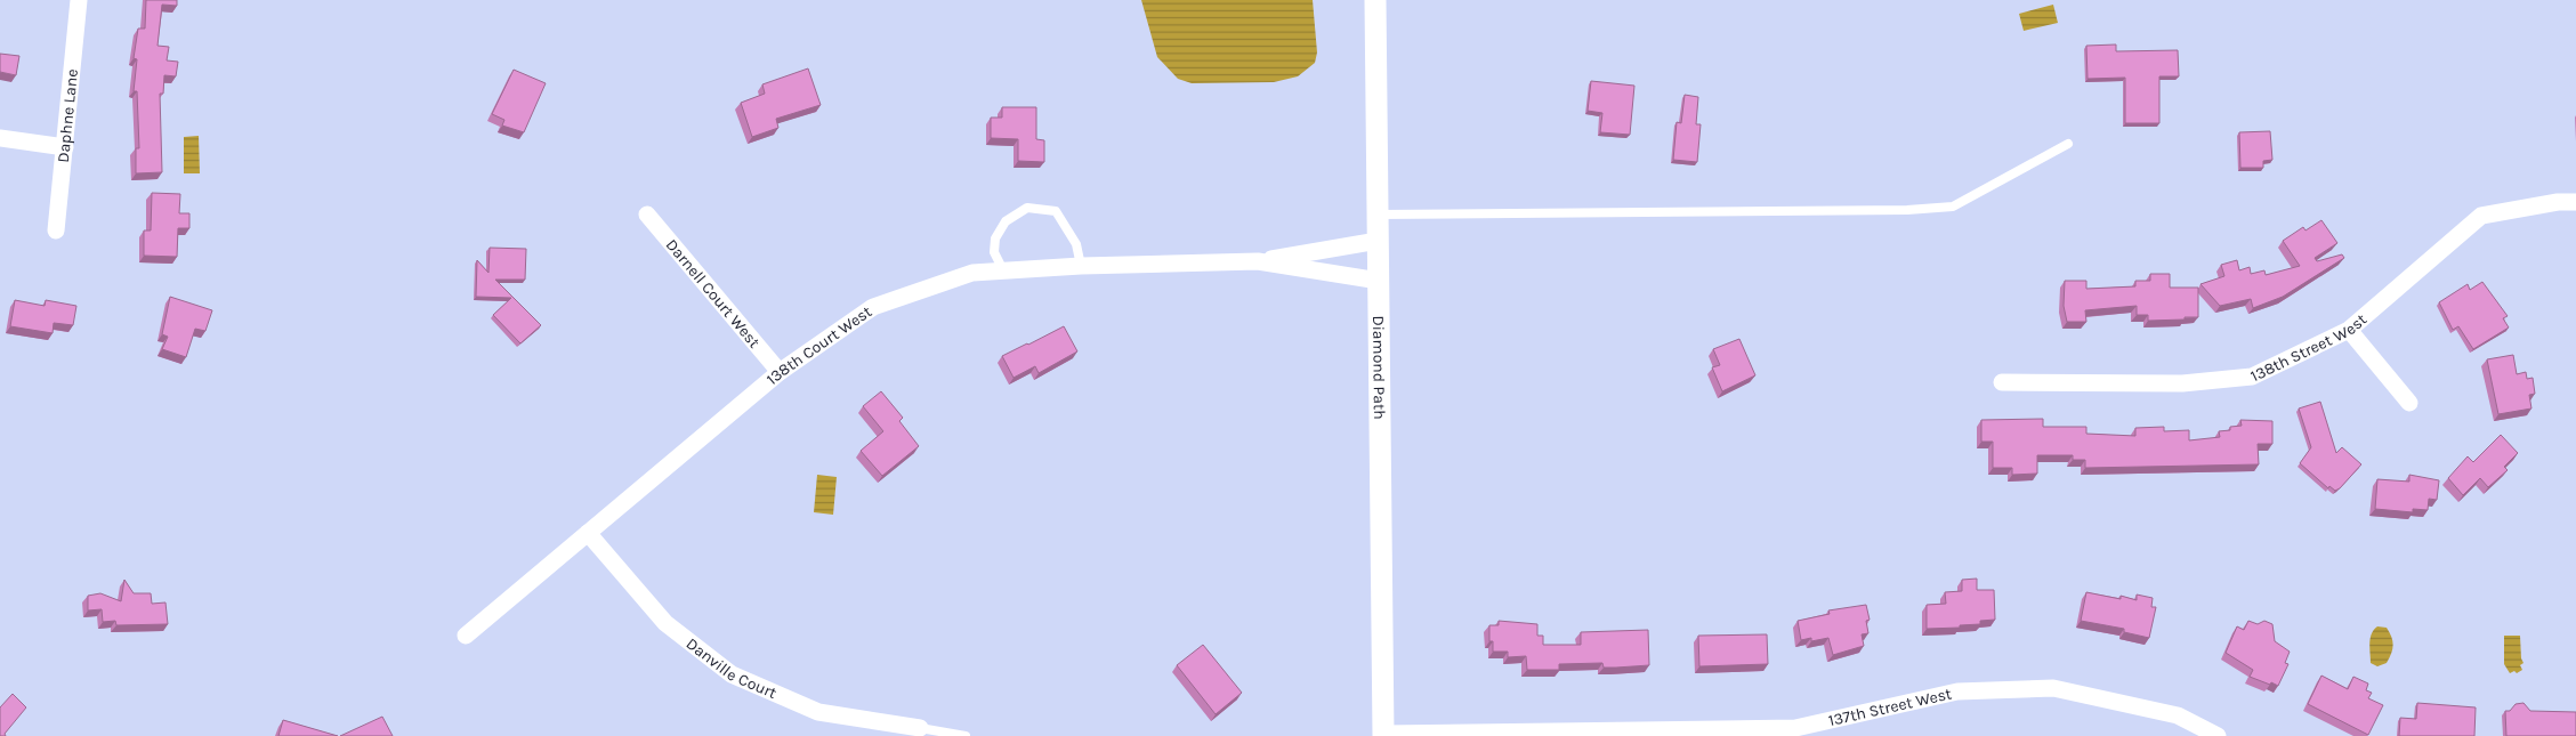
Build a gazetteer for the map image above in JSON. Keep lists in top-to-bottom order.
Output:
{
  "streets": {
    "street": [
      "Daphne Lane",
      "Darnell Court West",
      "138th Street West",
      "138th Court West",
      "Diamond Path",
      "Danville Court",
      "137th Street West"
    ]
  },
  "crossings": [
    ["Darnell Court West", "138th Court West"],
    ["138th Court West", "Diamond Path"],
    ["138th Court West", "Danville Court"],
    ["Diamond Path", "137th Street West"]
  ]
}
